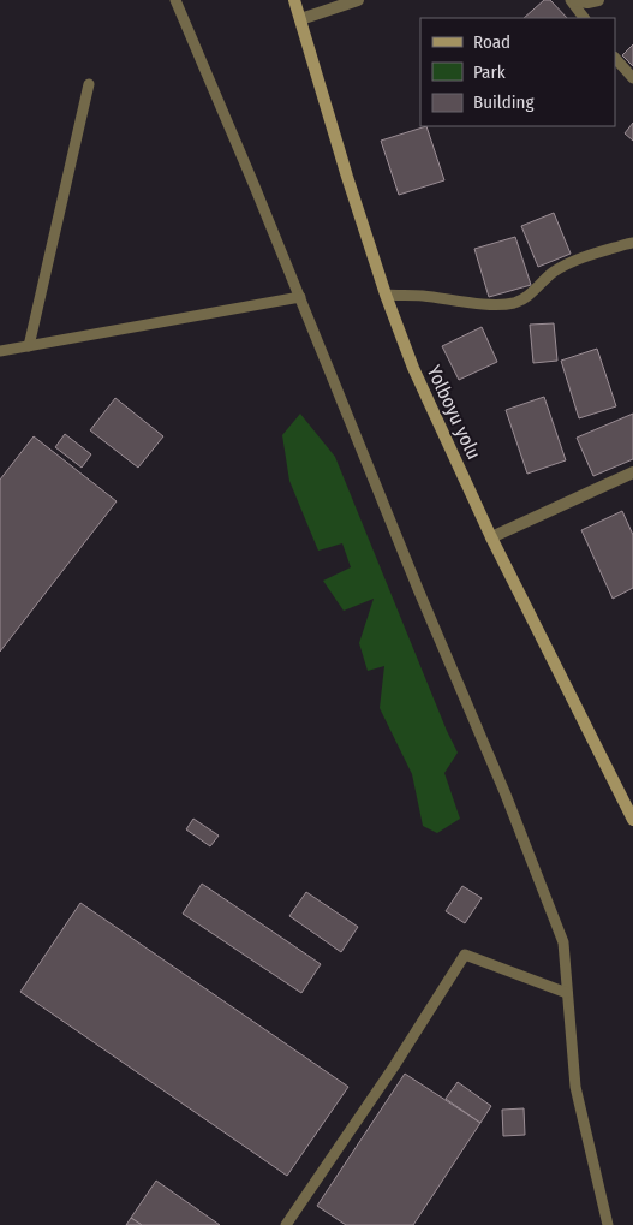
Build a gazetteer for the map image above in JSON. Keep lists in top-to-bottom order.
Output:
{
  "streets": {
    "main road": ["Yolboyu yolu"]
  },
  "legend": ["Road", "Park", "Building"]
}
